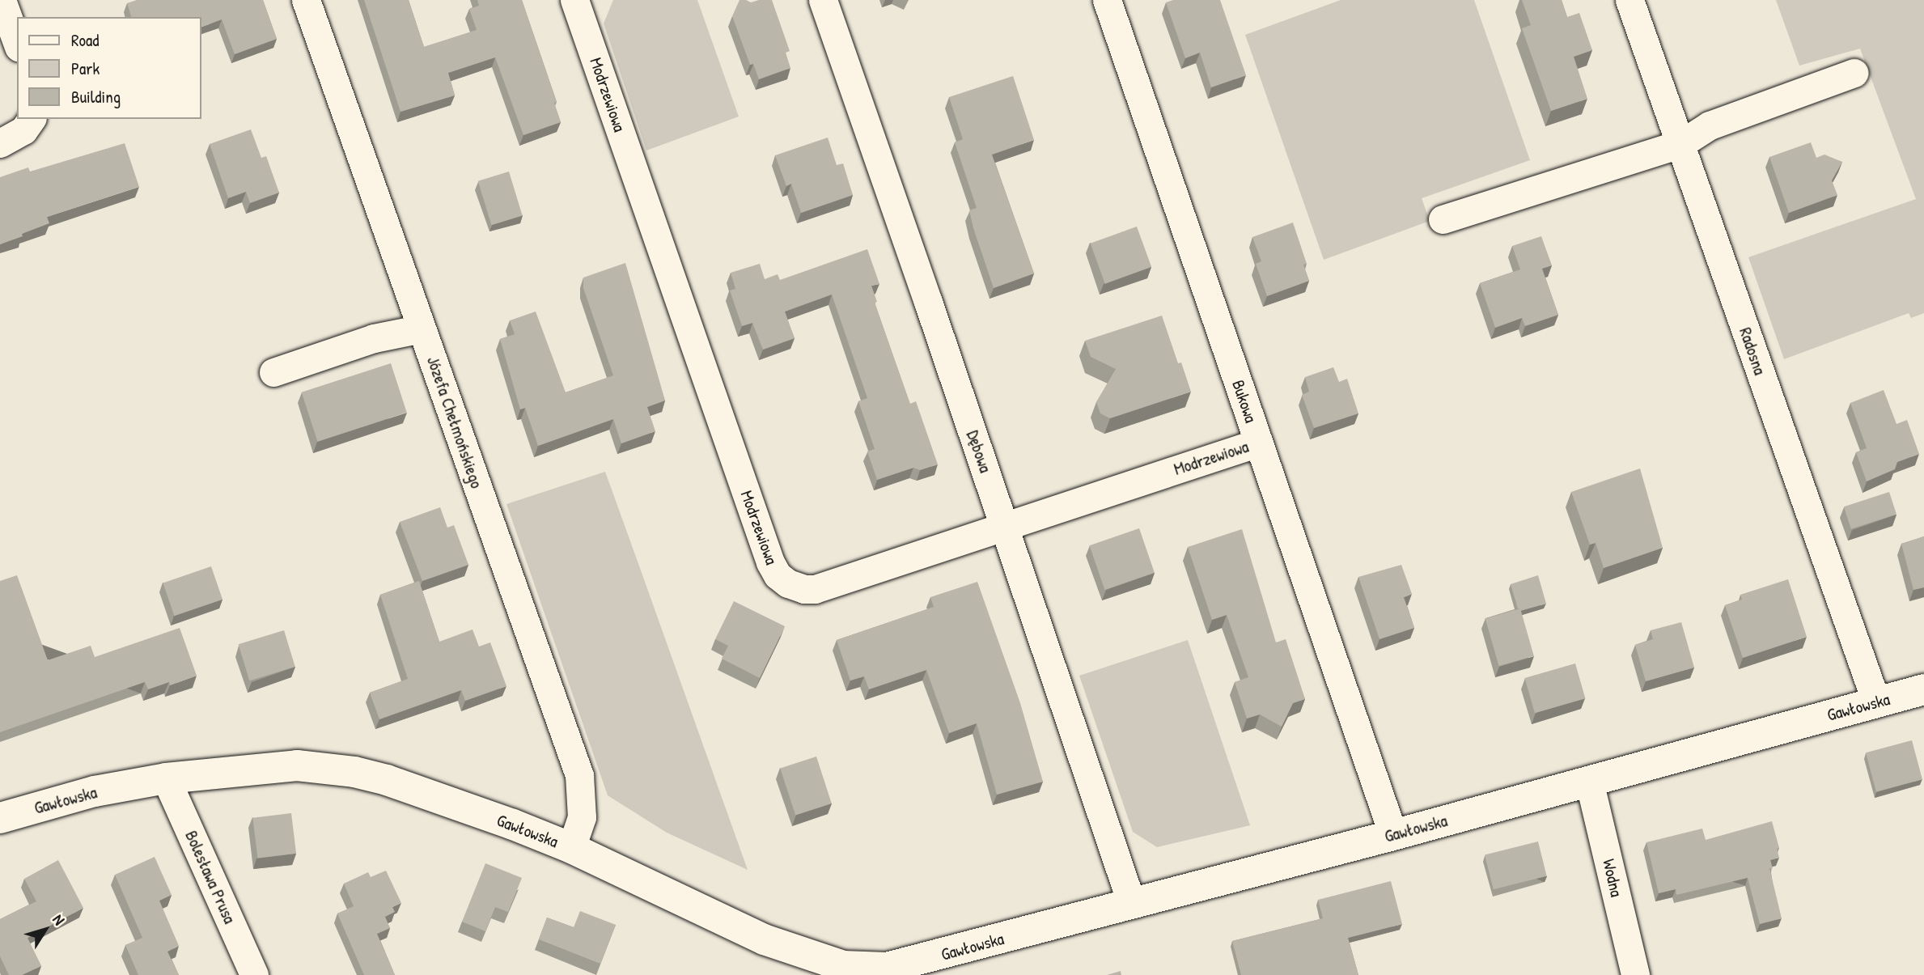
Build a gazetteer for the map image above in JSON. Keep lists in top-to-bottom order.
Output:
{
  "streets": {
    "street": [
      "Modrzewiowa",
      "Radosna",
      "Bukowa",
      "Józefa Chełmońskiego",
      "Dębowa",
      "Gawłowska",
      "Bolesława Prusa",
      "Wodna"
    ]
  },
  "crossings": [
    ["Modrzewiowa", "Bukowa"],
    ["Modrzewiowa", "Dębowa"],
    ["Radosna", "Gawłowska"],
    ["Bukowa", "Gawłowska"],
    ["Józefa Chełmońskiego", "Gawłowska"],
    ["Dębowa", "Gawłowska"],
    ["Gawłowska", "Bolesława Prusa"],
    ["Gawłowska", "Wodna"]
  ],
  "legend": ["Road", "Park", "Building"],
  "north": "top right"
}
